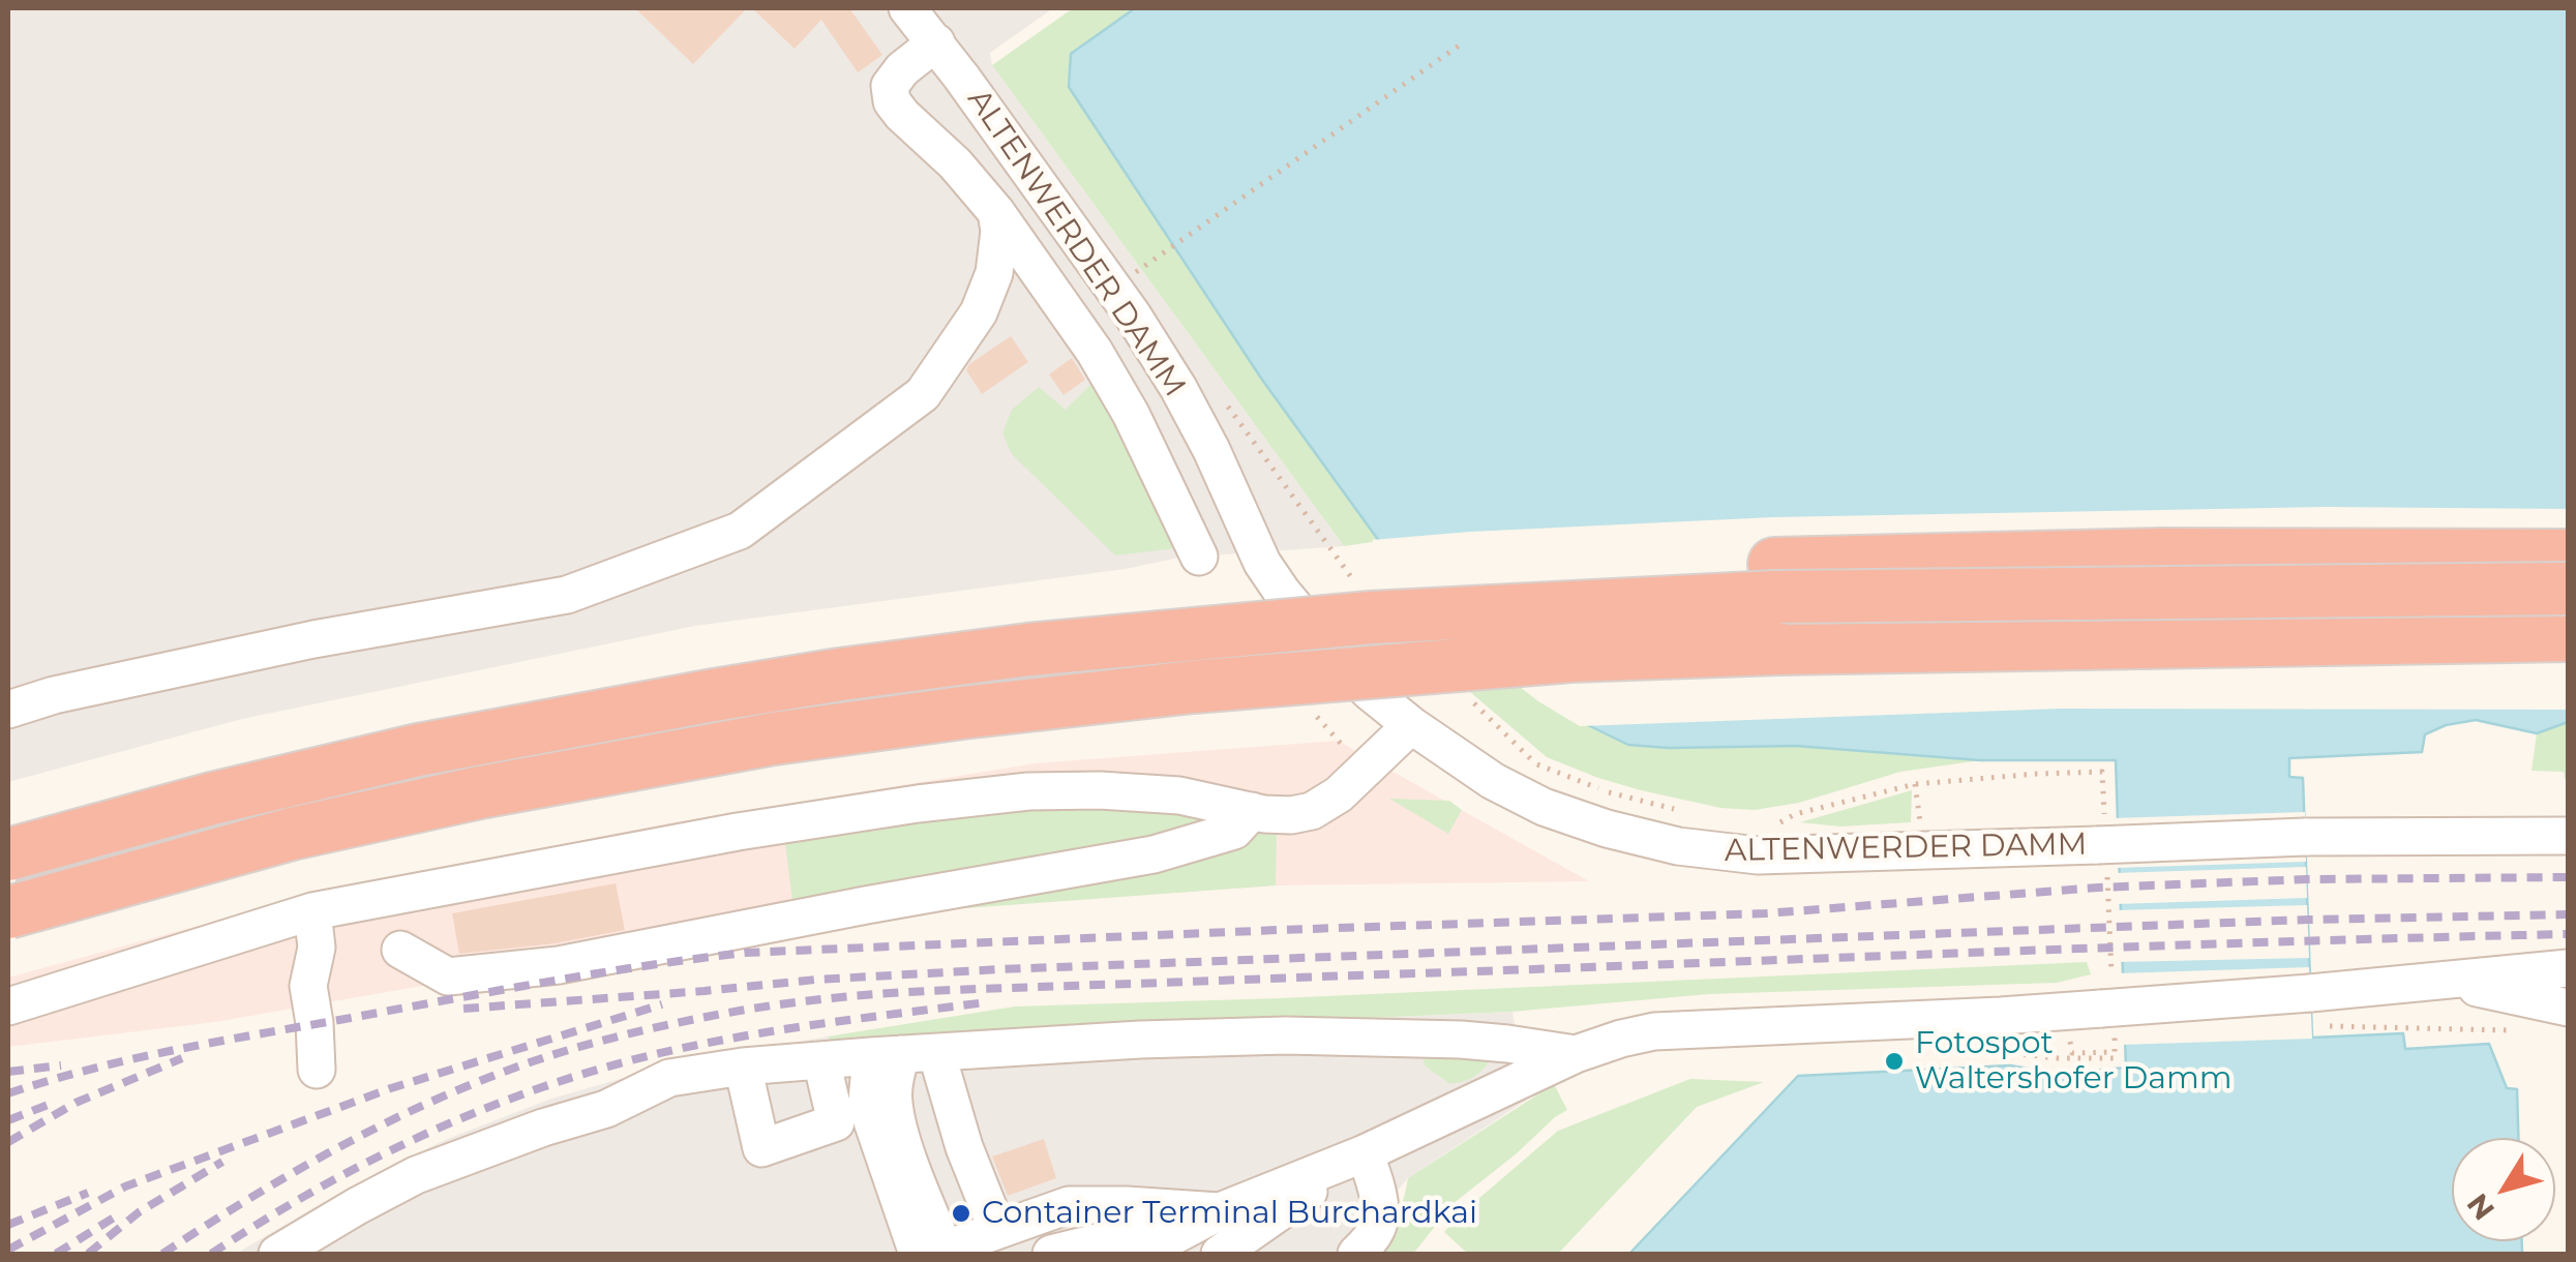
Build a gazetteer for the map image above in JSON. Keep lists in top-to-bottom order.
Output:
{
  "streets": {
    "street": ["ALTENWERDER DAMM"]
  },
  "places": ["Fotospot Waltershofer Damm", "Container Terminal Burchardkai"],
  "north": "bottom left"
}
